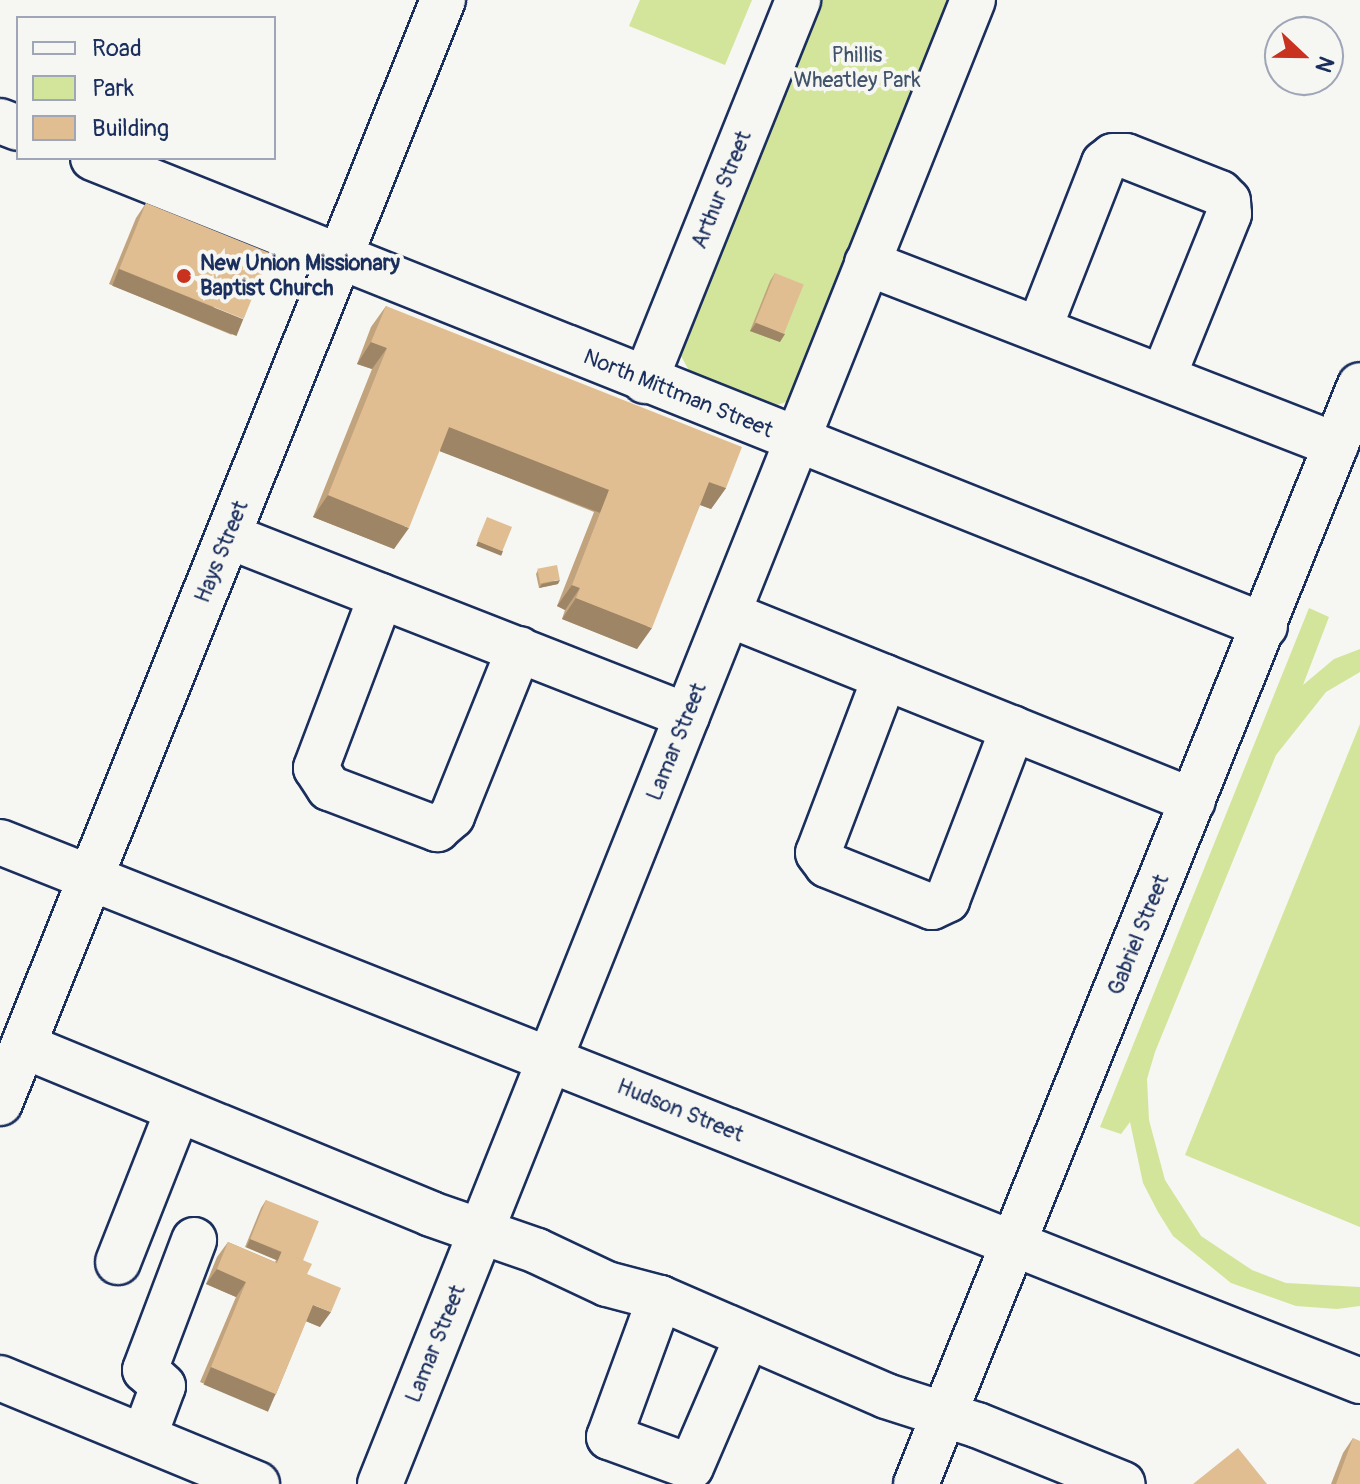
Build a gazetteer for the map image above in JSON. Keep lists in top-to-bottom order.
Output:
{
  "streets": {
    "street": [
      "Arthur Street",
      "North Mittman Street",
      "Hays Street",
      "Lamar Street",
      "Gabriel Street",
      "Hudson Street"
    ]
  },
  "crossings": [
    ["Arthur Street", "North Mittman Street"],
    ["North Mittman Street", "Hays Street"],
    ["North Mittman Street", "Lamar Street"],
    ["North Mittman Street", "Gabriel Street"],
    ["Hays Street", "Hudson Street"],
    ["Lamar Street", "Hudson Street"],
    ["Gabriel Street", "Hudson Street"]
  ],
  "parks": ["Phillis Wheatley Park"],
  "places": ["New Union Missionary Baptist Church"],
  "legend": ["Road", "Park", "Building"],
  "north": "right"
}
